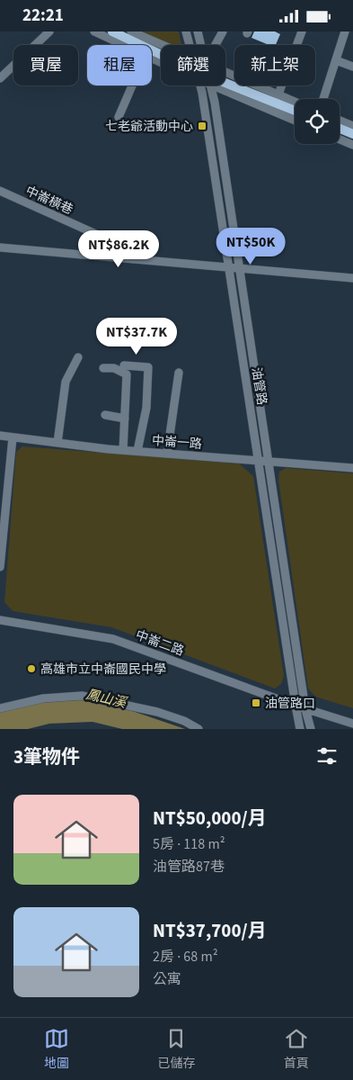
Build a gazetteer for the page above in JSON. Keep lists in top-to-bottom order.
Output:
{
  "streets": {
    "street": [
      "中崙橫巷",
      "油管路",
      "中崙一路",
      "中崙二路"
    ]
  },
  "crossings": [
    ["油管路", "中崙一路"],
    ["油管路", "中崙二路"]
  ],
  "water": ["鳳山溪"],
  "places": {
    "transit": ["七老爺活動中心", "油管路口"],
    "other": ["高雄市立中崙國民中學"]
  },
  "page": {
    "status": "22:21",
    "chip": [
      "買屋",
      "租屋",
      "篩選",
      "新上架"
    ],
    "price": ["NT$50K", "NT$86.2K", "NT$37.7K"],
    "heading": "3筆物件",
    "list": [
      {
        "name": "NT$50,000/月",
        "note": "5房 · 118 m² · 油管路87巷"
      },
      {
        "name": "NT$37,700/月",
        "note": "2房 · 68 m² · 公寓"
      }
    ],
    "tabs": ["地圖", "已儲存", "首頁"]
  }
}
